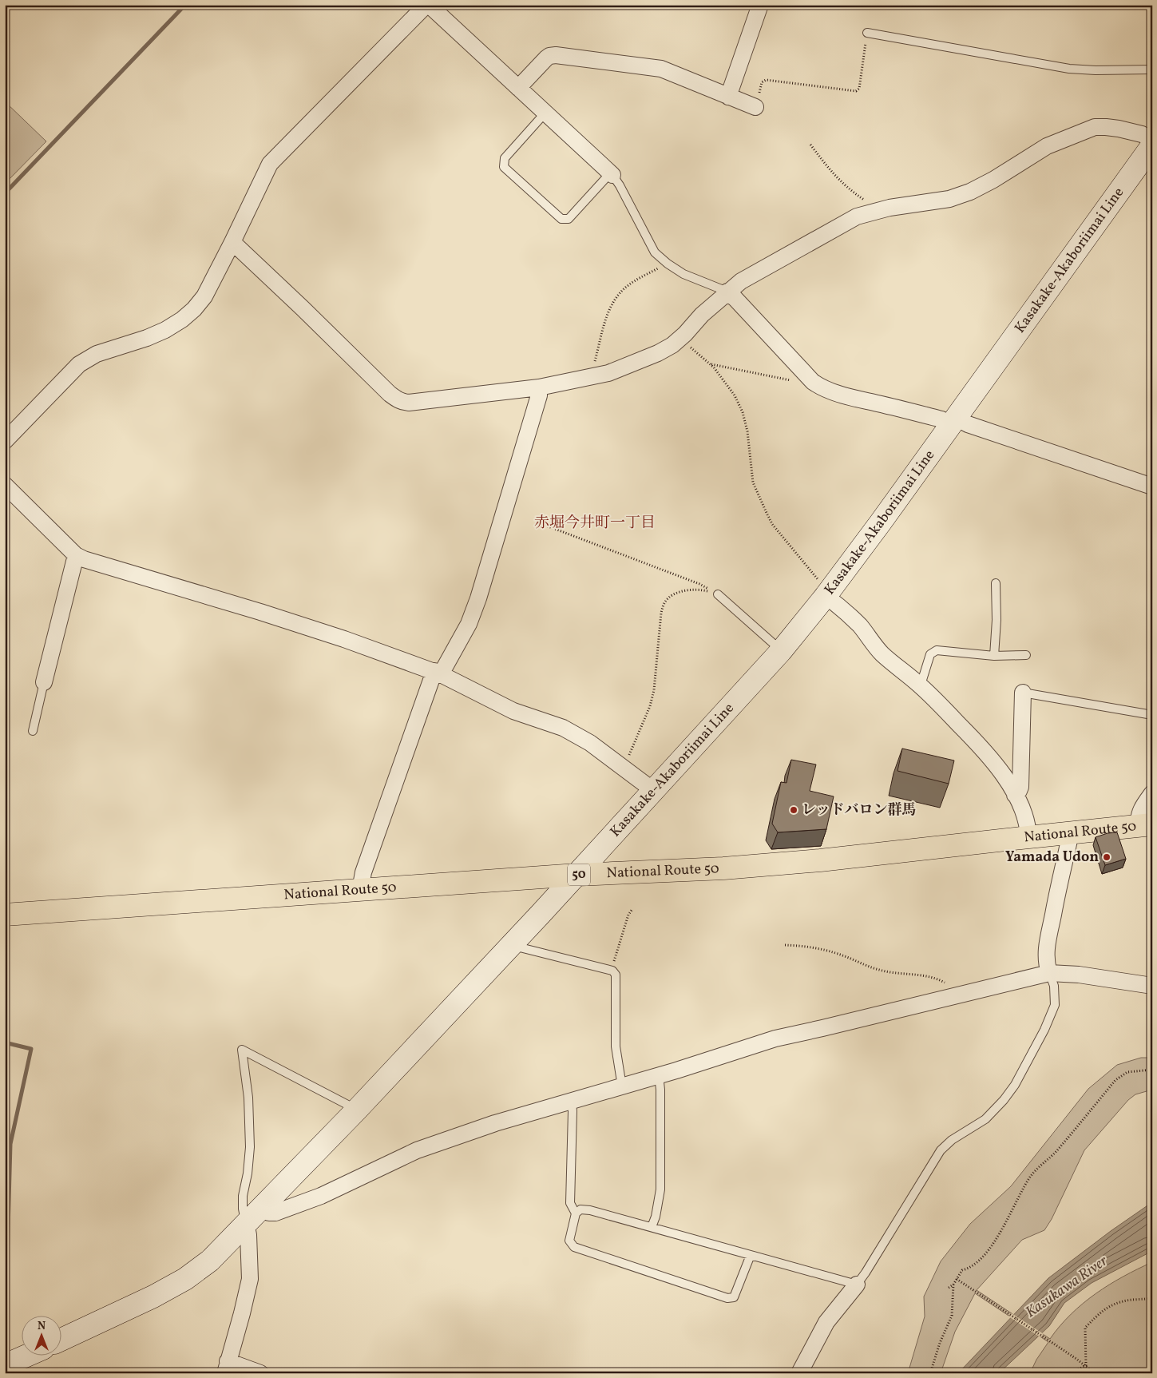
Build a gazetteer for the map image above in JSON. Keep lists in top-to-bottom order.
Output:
{
  "streets": {
    "highway": ["National Route 50", "50"],
    "main road": ["Kasakake-Akaboriimai Line"]
  },
  "crossings": [
    ["Kasakake-Akaboriimai Line", "National Route 50"]
  ],
  "districts": ["赤堀今井町一丁目"],
  "water": ["Kasukawa River"],
  "places": ["レッドバロン群馬", "Yamada Udon"],
  "north": "top"
}
